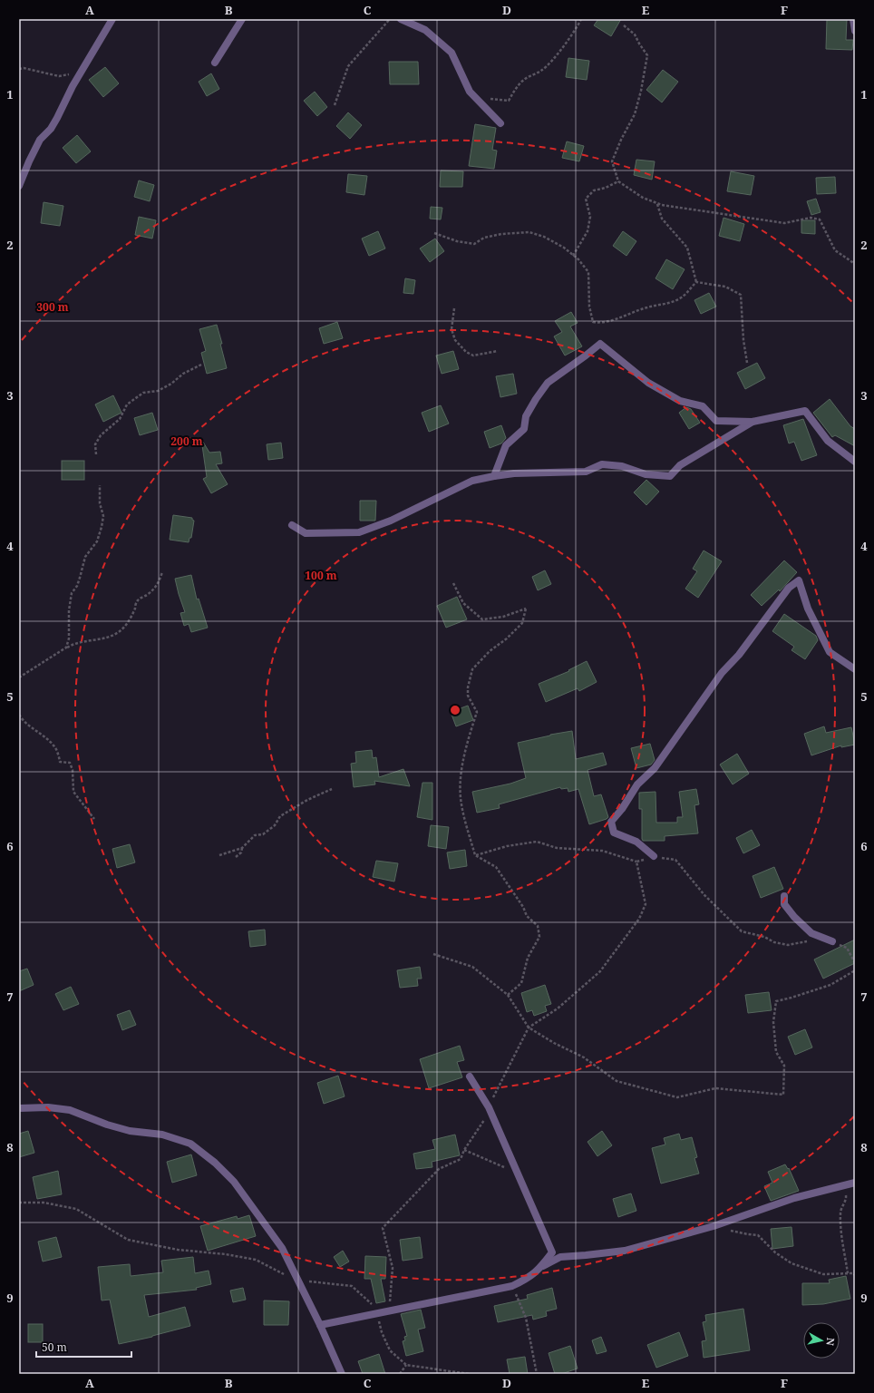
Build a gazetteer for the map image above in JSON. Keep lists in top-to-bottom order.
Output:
{
  "scale_bar": "50 m",
  "north": "right",
  "grid": {
    "columns": [
      "A",
      "B",
      "C",
      "D",
      "E",
      "F"
    ],
    "rows": [
      "1",
      "2",
      "3",
      "4",
      "5",
      "6",
      "7",
      "8",
      "9"
    ]
  },
  "rings": ["300 m", "200 m", "100 m"]
}
